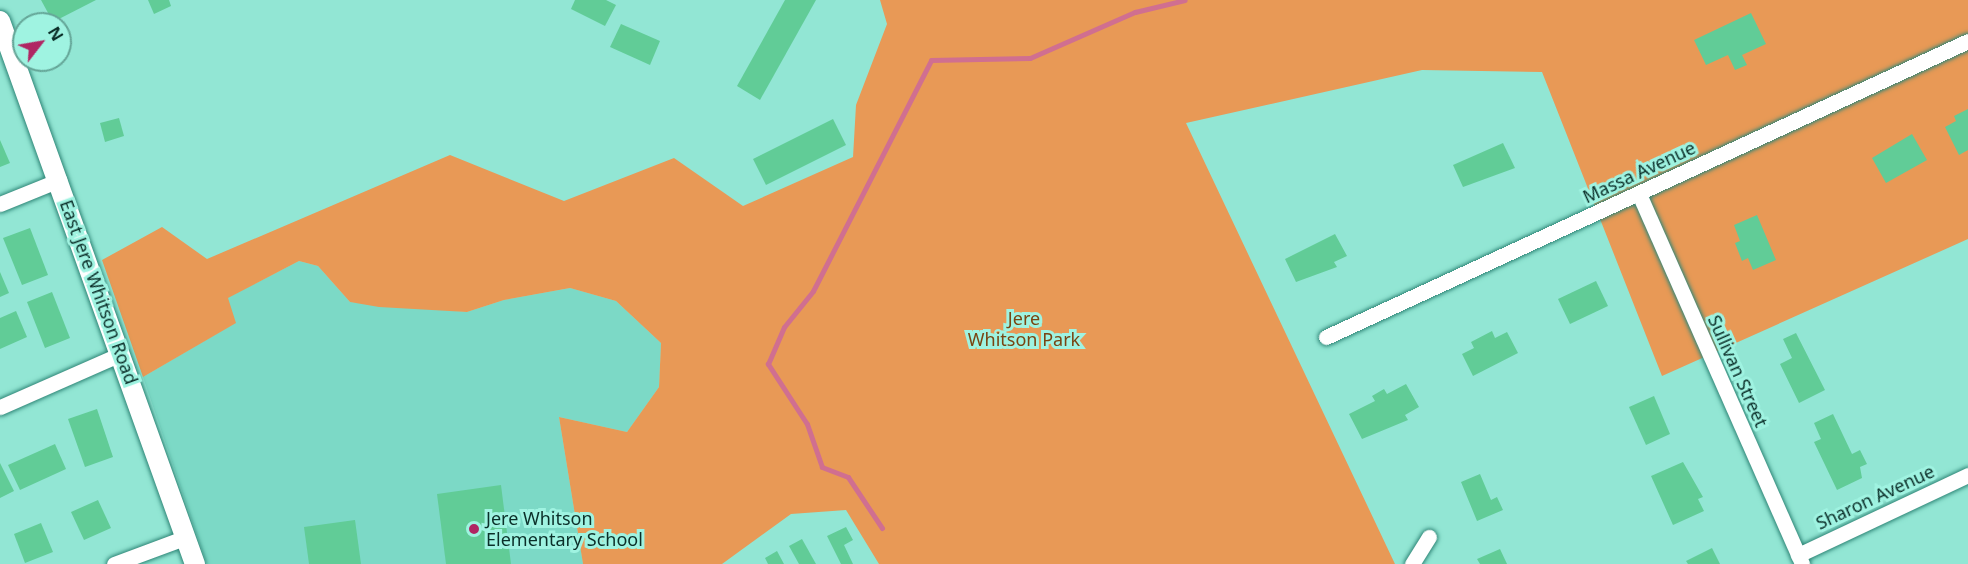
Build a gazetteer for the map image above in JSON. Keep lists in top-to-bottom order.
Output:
{
  "streets": {
    "street": [
      "Massa Avenue",
      "East Jere Whitson Road",
      "Sullivan Street",
      "Sharon Avenue"
    ]
  },
  "crossings": [
    ["Massa Avenue", "Sullivan Street"],
    ["Sullivan Street", "Sharon Avenue"]
  ],
  "parks": ["Jere Whitson Park"],
  "places": ["Jere Whitson Elementary School"],
  "north": "top right"
}
